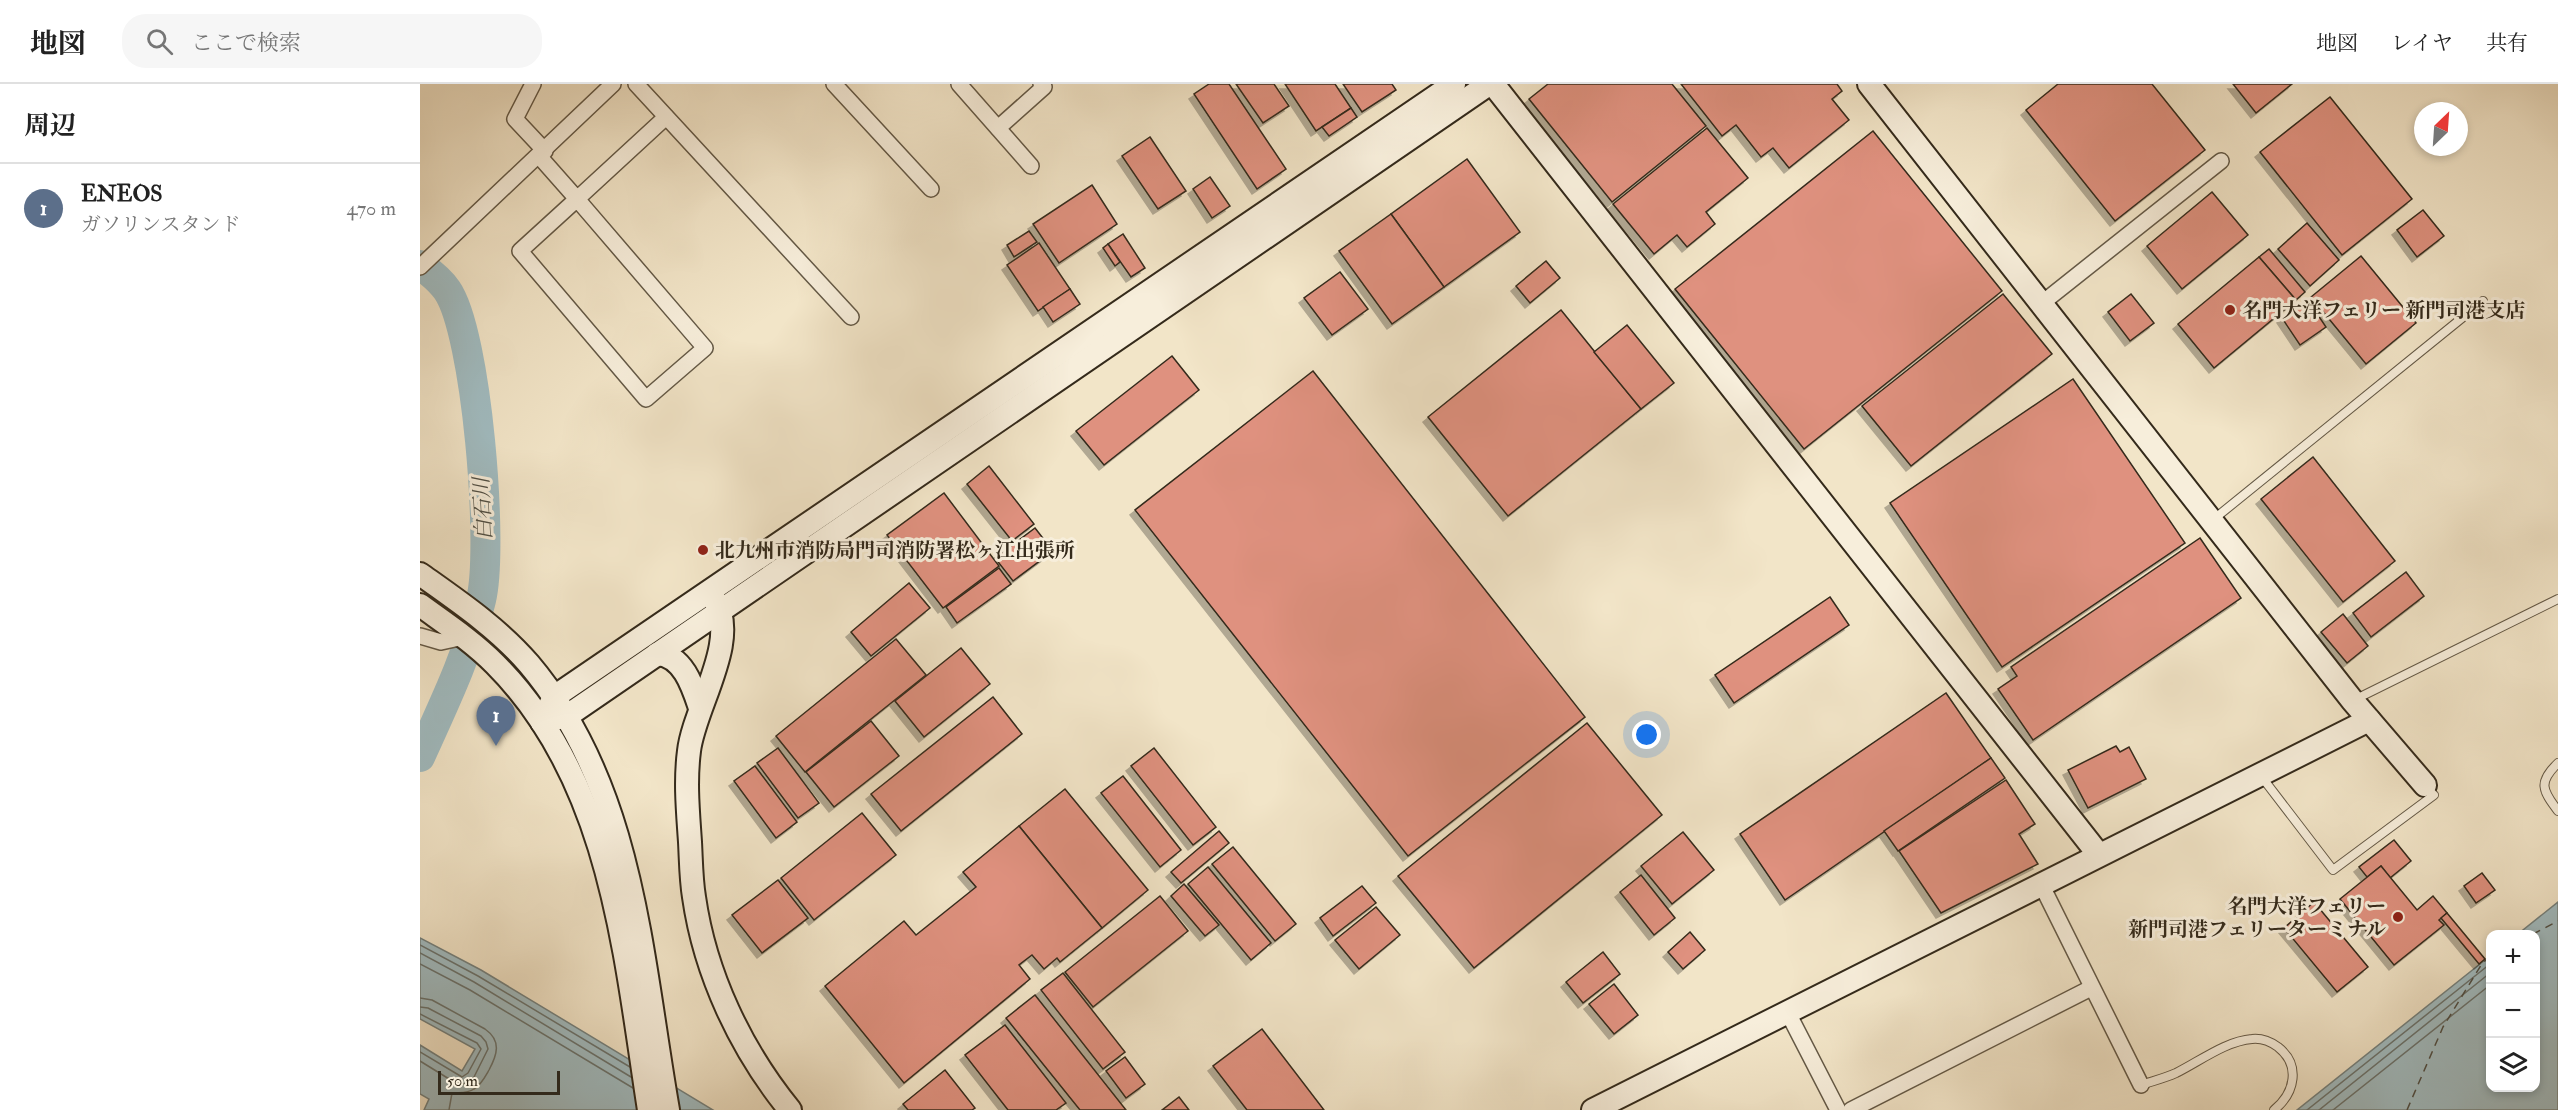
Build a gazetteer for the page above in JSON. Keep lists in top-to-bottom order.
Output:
{
  "water": ["白石川"],
  "places": ["名門大洋フェリー 新門司港支店", "北九州市消防局門司消防署松ヶ江出張所", "名門大洋フェリー 新門司港フェリーターミナル"],
  "scale_bar": "50 m",
  "north": "top right",
  "page": {
    "header": "地図",
    "search": "ここで検索",
    "nav": ["地図", "レイヤ", "共有"],
    "heading": "周辺",
    "list": [
      {
        "mark": "1",
        "name": "ENEOS",
        "note": "ガソリンスタンド",
        "value": "470 m"
      }
    ],
    "pins": "1",
    "map_buttons": ["+", "−"],
    "scale": "50 m"
  }
}
